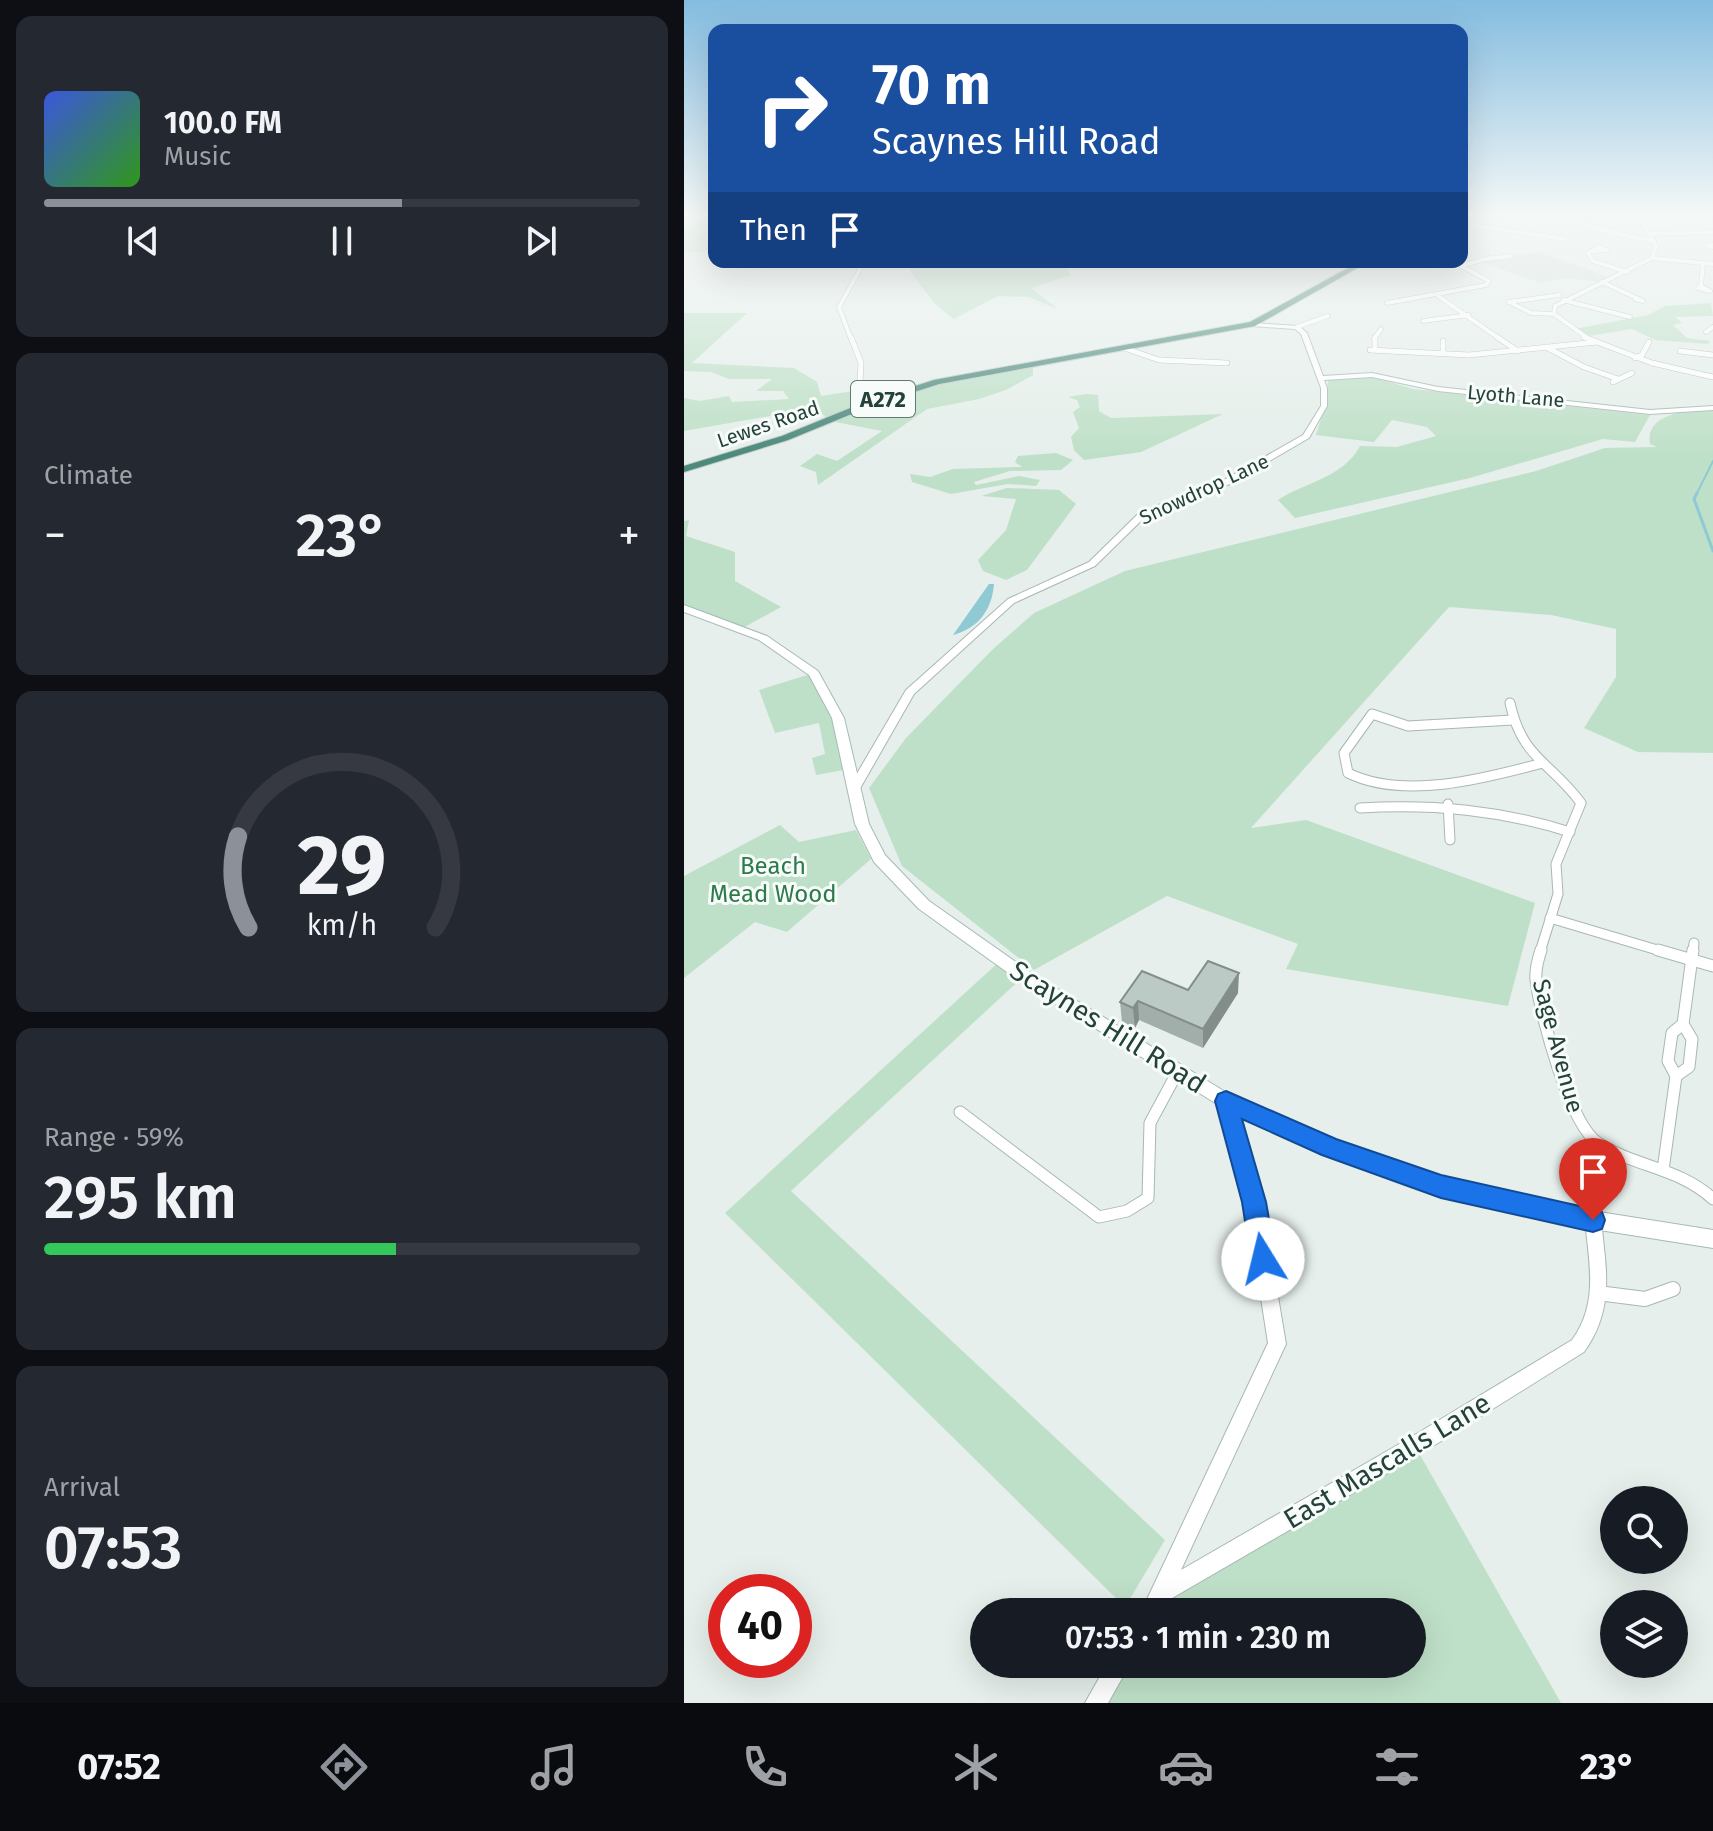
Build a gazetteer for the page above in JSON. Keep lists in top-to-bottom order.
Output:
{
  "streets": {
    "highway": ["A272", "Lewes Road"],
    "main road": ["Scaynes Hill Road"],
    "street": [
      "Lyoth Lane",
      "Snowdrop Lane",
      "Sage Avenue",
      "East Mascalls Lane"
    ]
  },
  "crossings": [
    ["Lyoth Lane", "Snowdrop Lane"],
    ["Snowdrop Lane", "Scaynes Hill Road"],
    ["Scaynes Hill Road", "East Mascalls Lane"]
  ],
  "parks": ["Beach Mead Wood"],
  "page": {
    "turn": ["70 m", "Scaynes Hill Road"],
    "song": ["100.0 FM", "Music"],
    "then": "Then",
    "tile": [
      "Climate",
      ["Range · 59%", "295 km"],
      ["Arrival", "07:53"]
    ],
    "heat": ["−", "23°", "+"],
    "limit": "40",
    "trip": "07:53 · 1 min · 230 m",
    "tabs": ["07:52", "23°"],
    "gauge": ["29", "km/h"]
  }
}
